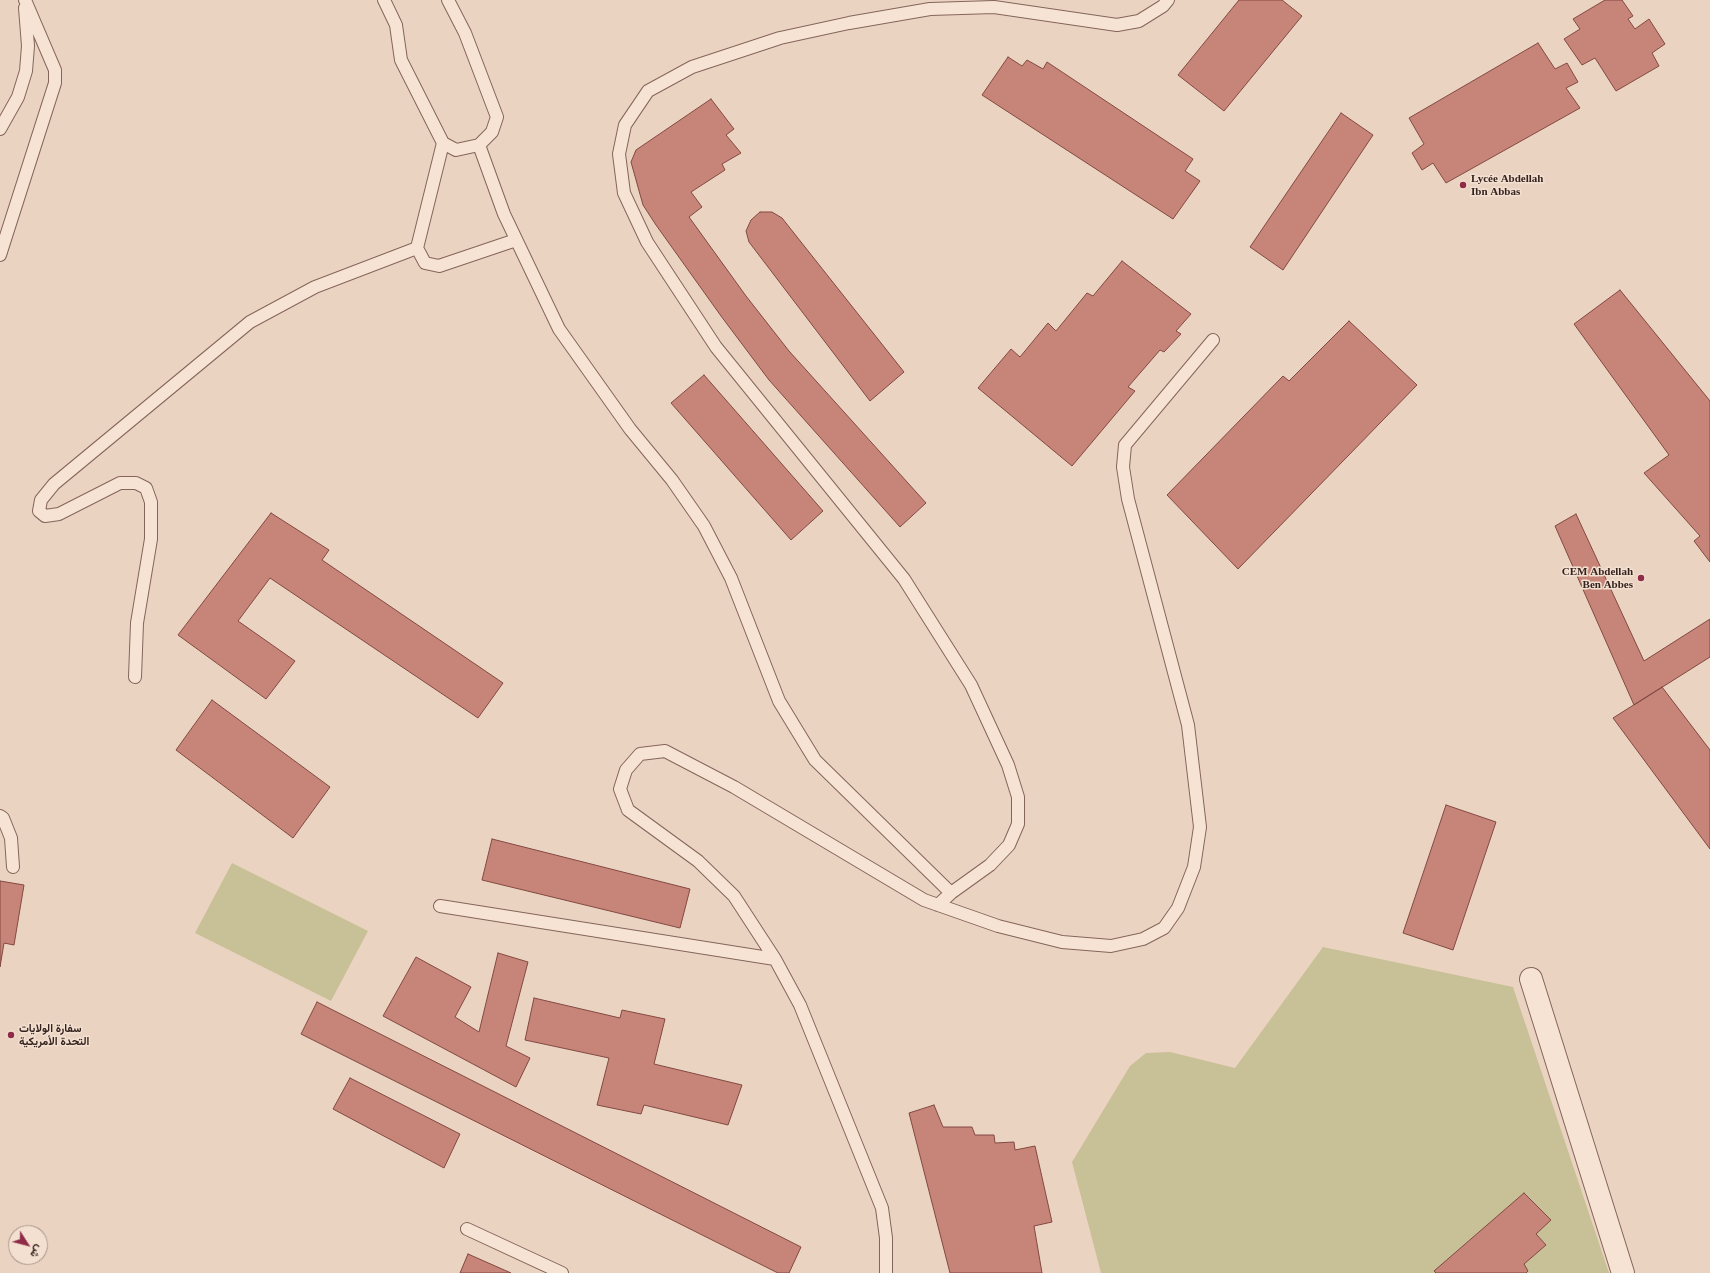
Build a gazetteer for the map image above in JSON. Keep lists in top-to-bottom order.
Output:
{
  "places": ["Lycée Abdellah Ibn Abbas", "CEM Abdellah Ben Abbes", "سفارة الولايات التحدة الأمريكية"],
  "north": "bottom right"
}
